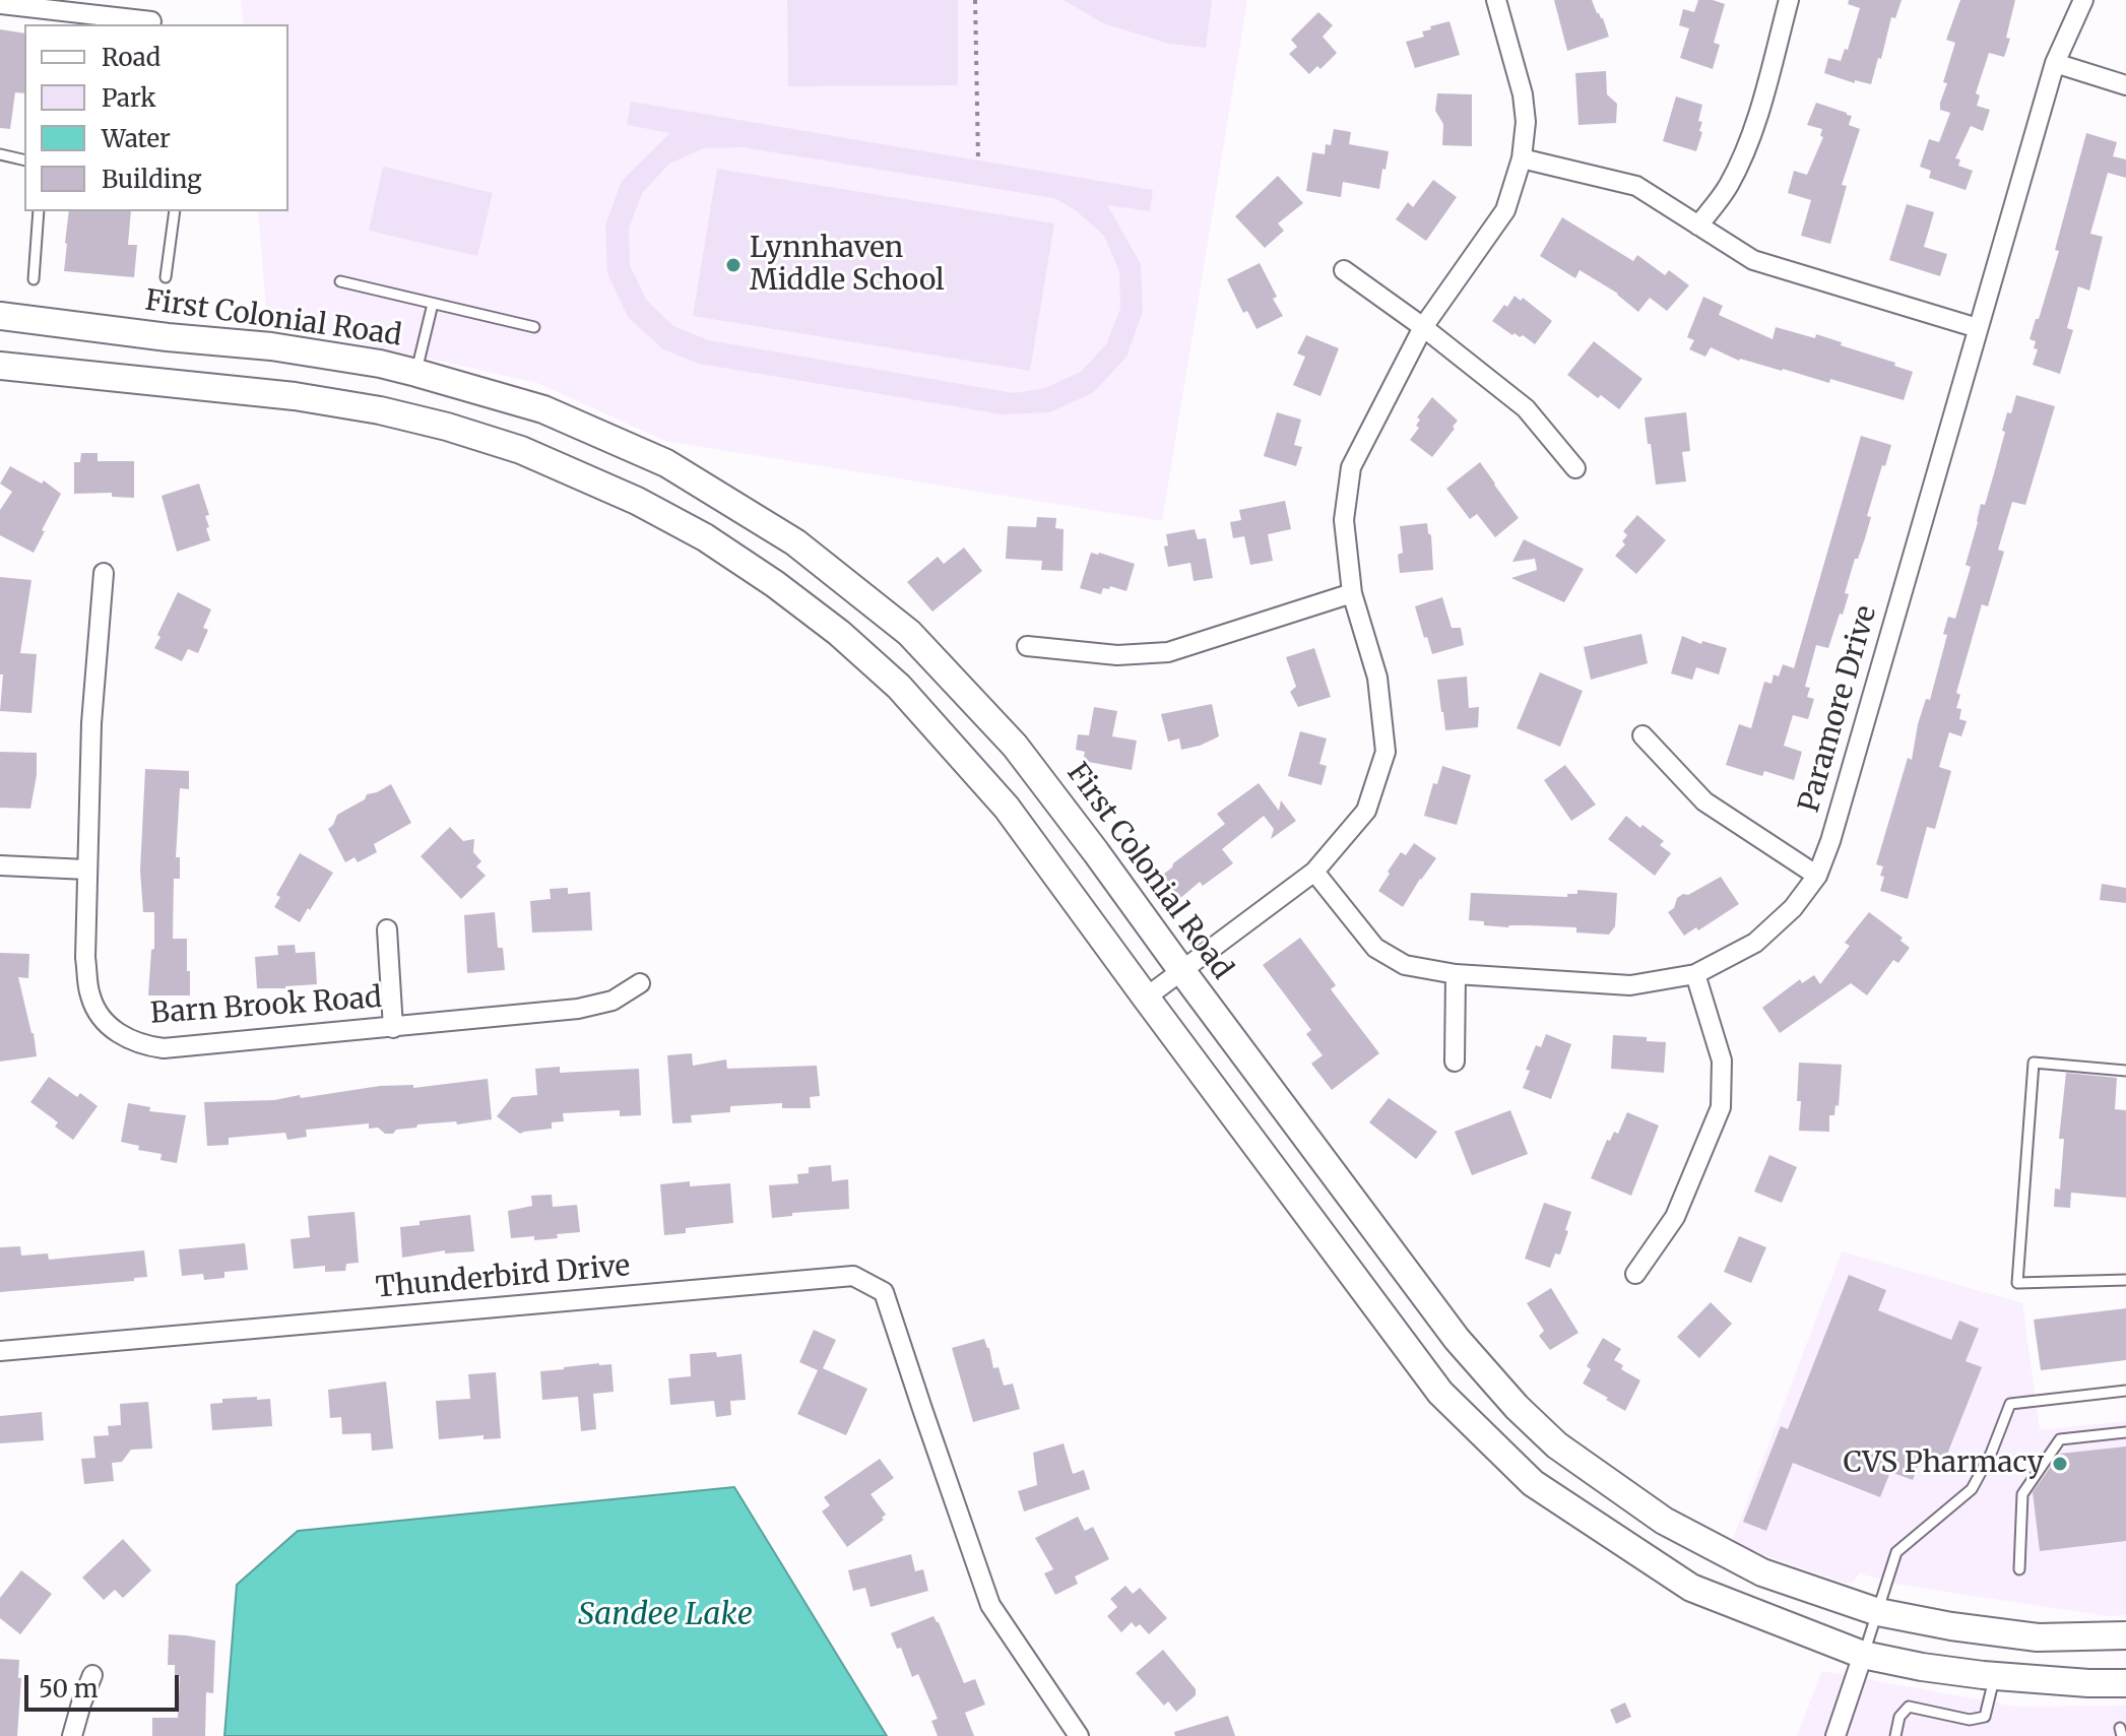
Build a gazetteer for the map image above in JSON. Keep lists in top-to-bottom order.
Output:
{
  "streets": {
    "main road": ["First Colonial Road"],
    "street": ["Paramore Drive", "Barn Brook Road", "Thunderbird Drive"]
  },
  "water": ["Sandee Lake"],
  "places": ["Lynnhaven Middle School", "CVS Pharmacy"],
  "legend": [
    "Road",
    "Park",
    "Water",
    "Building"
  ],
  "scale_bar": "50 m"
}
